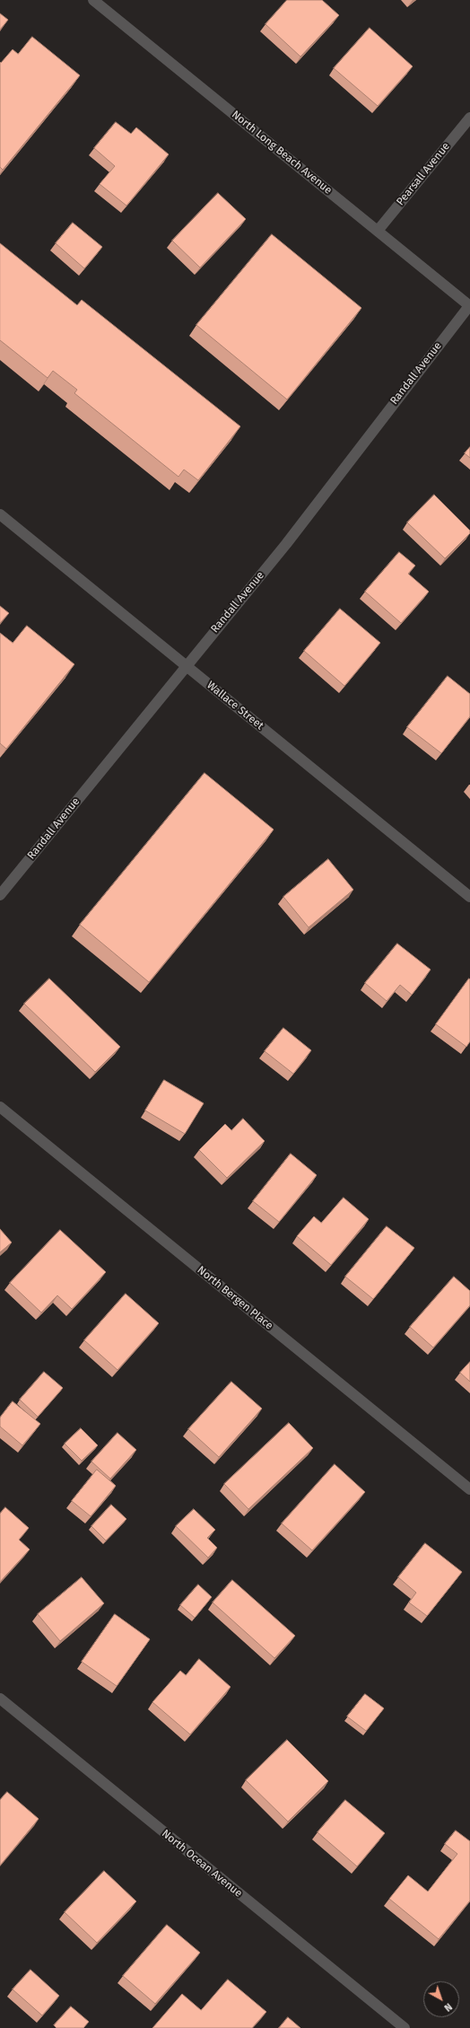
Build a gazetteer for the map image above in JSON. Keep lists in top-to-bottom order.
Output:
{
  "streets": {
    "street": [
      "North Long Beach Avenue",
      "Pearsall Avenue",
      "Randall Avenue",
      "Wallace Street",
      "North Bergen Place",
      "North Ocean Avenue"
    ]
  },
  "crossings": [
    ["North Long Beach Avenue", "Pearsall Avenue"],
    ["North Long Beach Avenue", "Randall Avenue"],
    ["Randall Avenue", "Wallace Street"]
  ],
  "north": "bottom right"
}
